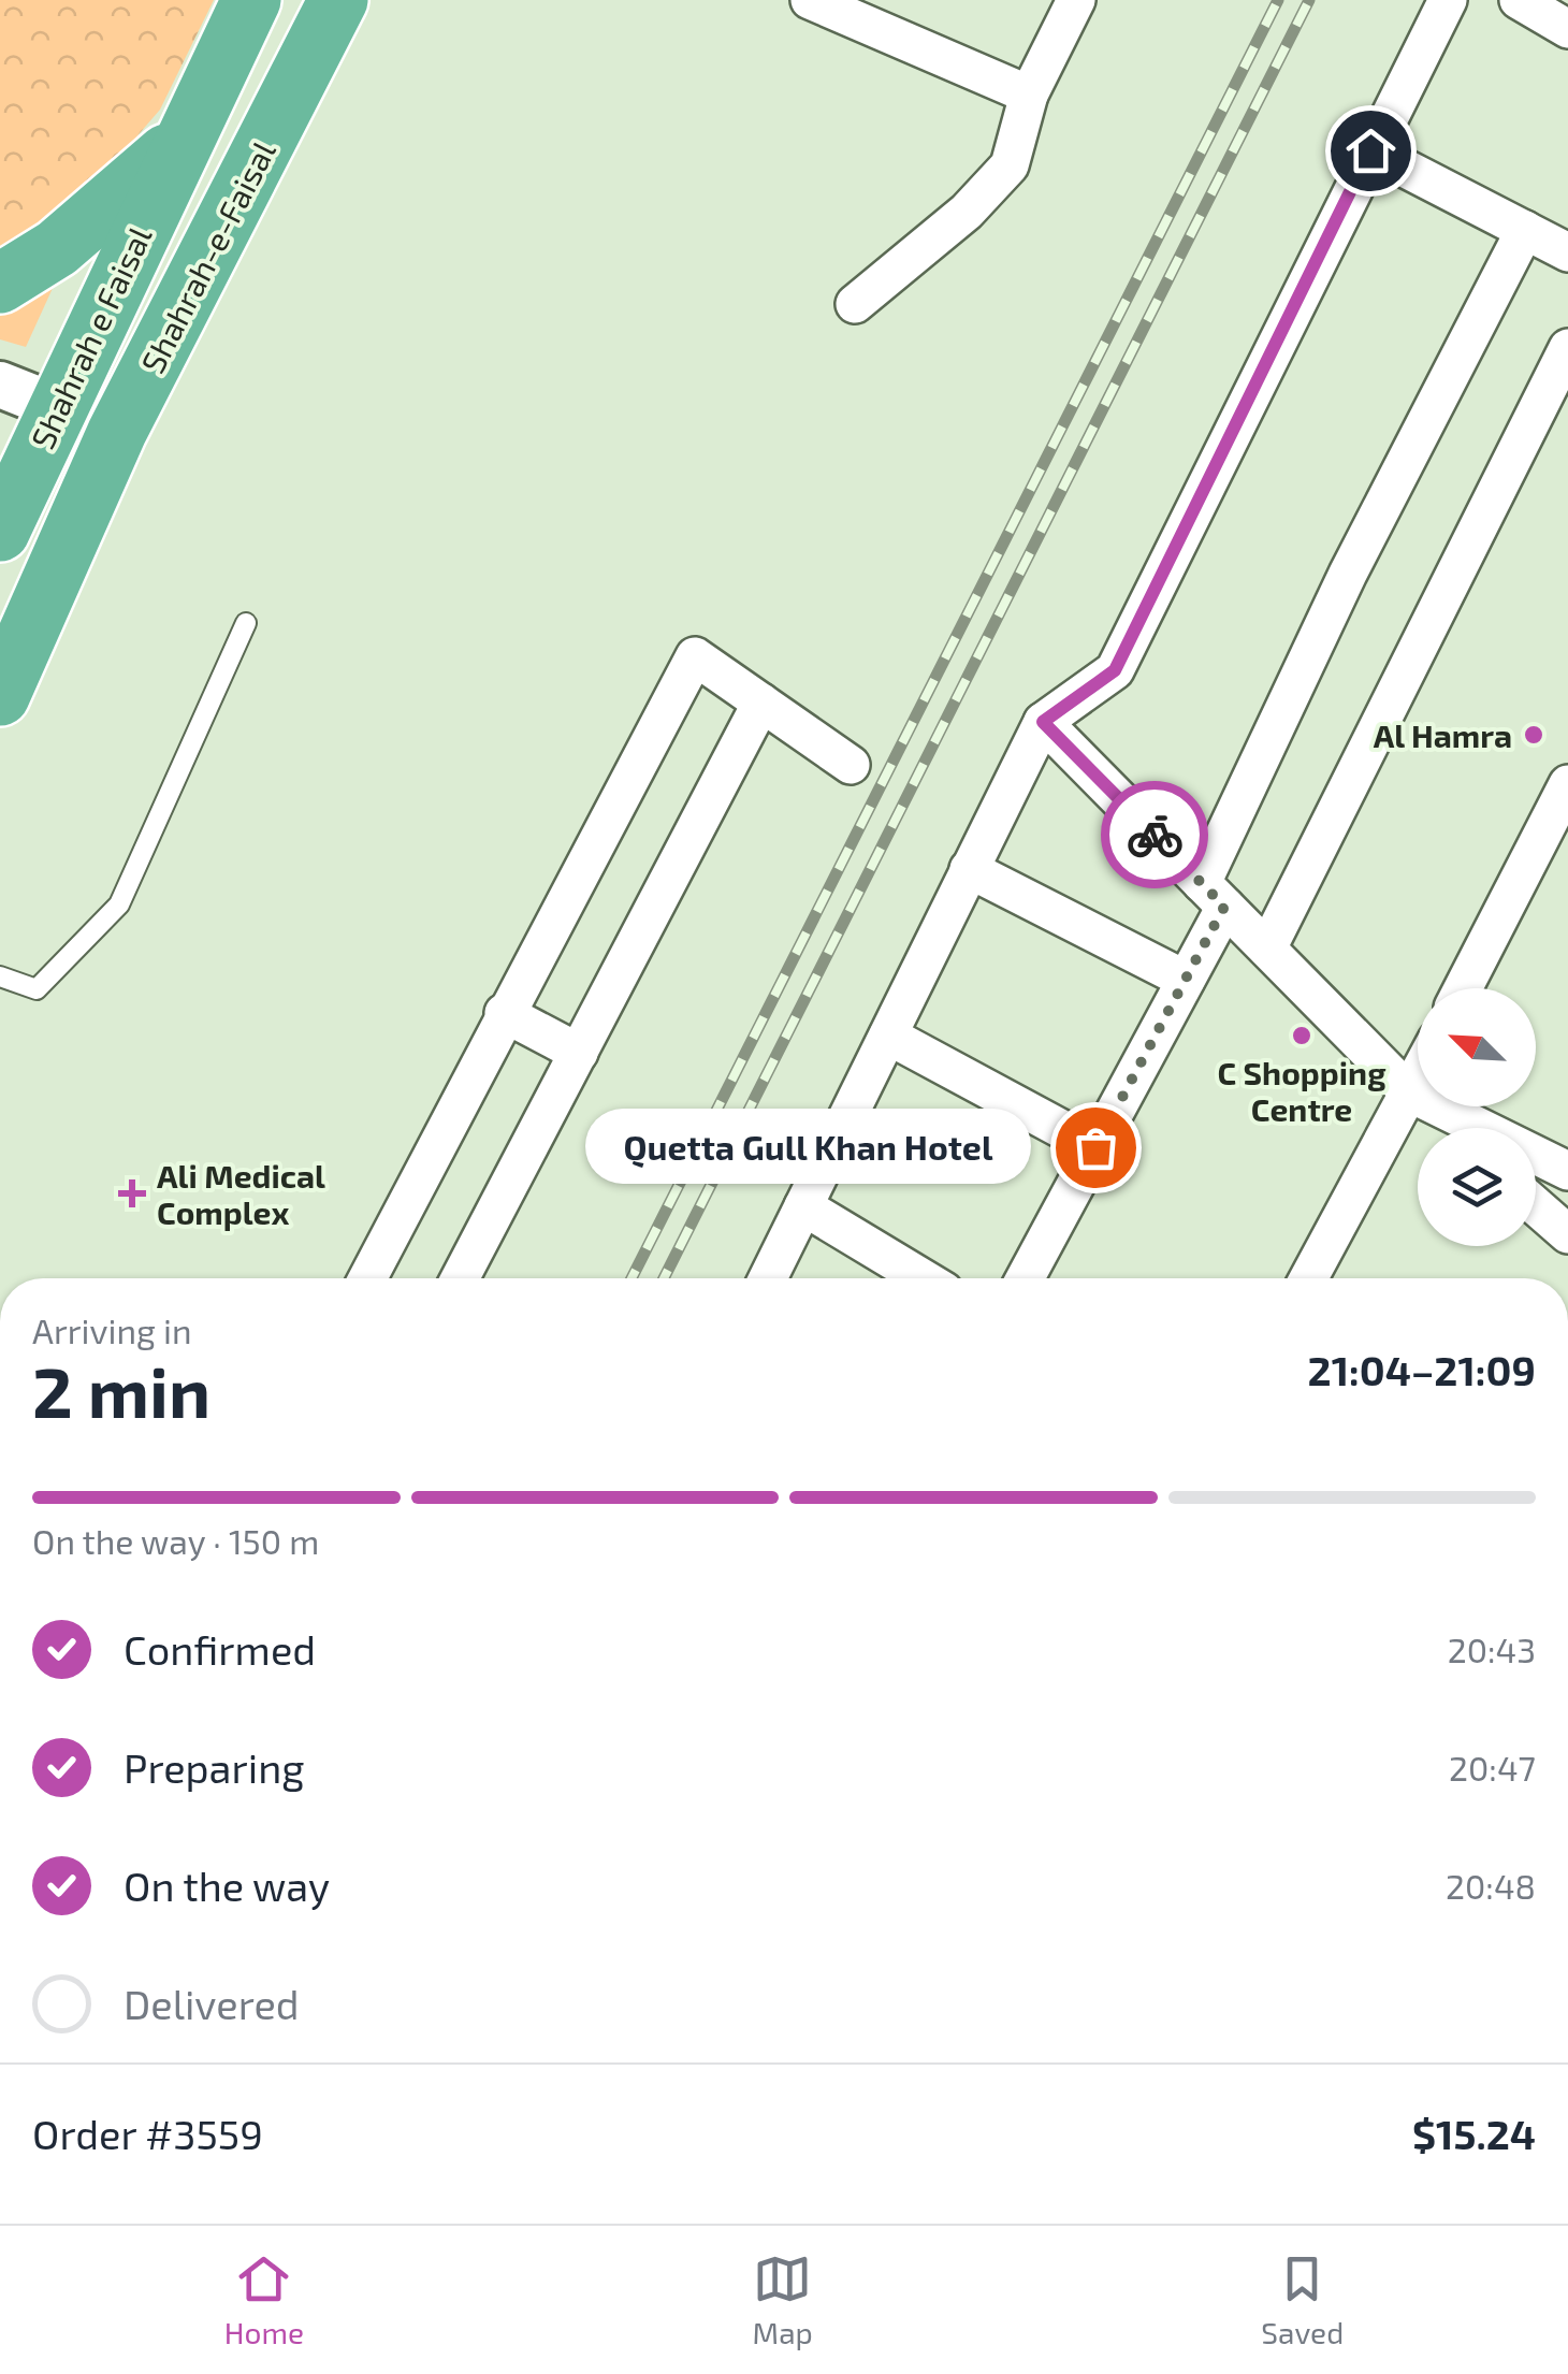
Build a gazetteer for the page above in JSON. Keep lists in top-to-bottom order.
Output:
{
  "streets": {
    "highway": ["Shahrah-e-Faisal", "Shahrah e Faisal"]
  },
  "places": {
    "other": ["Al Hamra", "C Shopping Centre", "Quetta Gull Khan Hotel"],
    "health": ["Ali Medical Complex"]
  },
  "north": "top left",
  "page": {
    "bubble": "Quetta Gull Khan Hotel",
    "heading": ["2 min", "Arriving in", "21:04–21:09"],
    "panel": ["Order #3559", "$15.24"],
    "bar": "On the way · 150 m",
    "list": [
      ["Confirmed", "20:43"],
      ["Preparing", "20:47"],
      ["On the way", "20:48"],
      "Delivered"
    ],
    "tabs": ["Home", "Map", "Saved"]
  }
}
